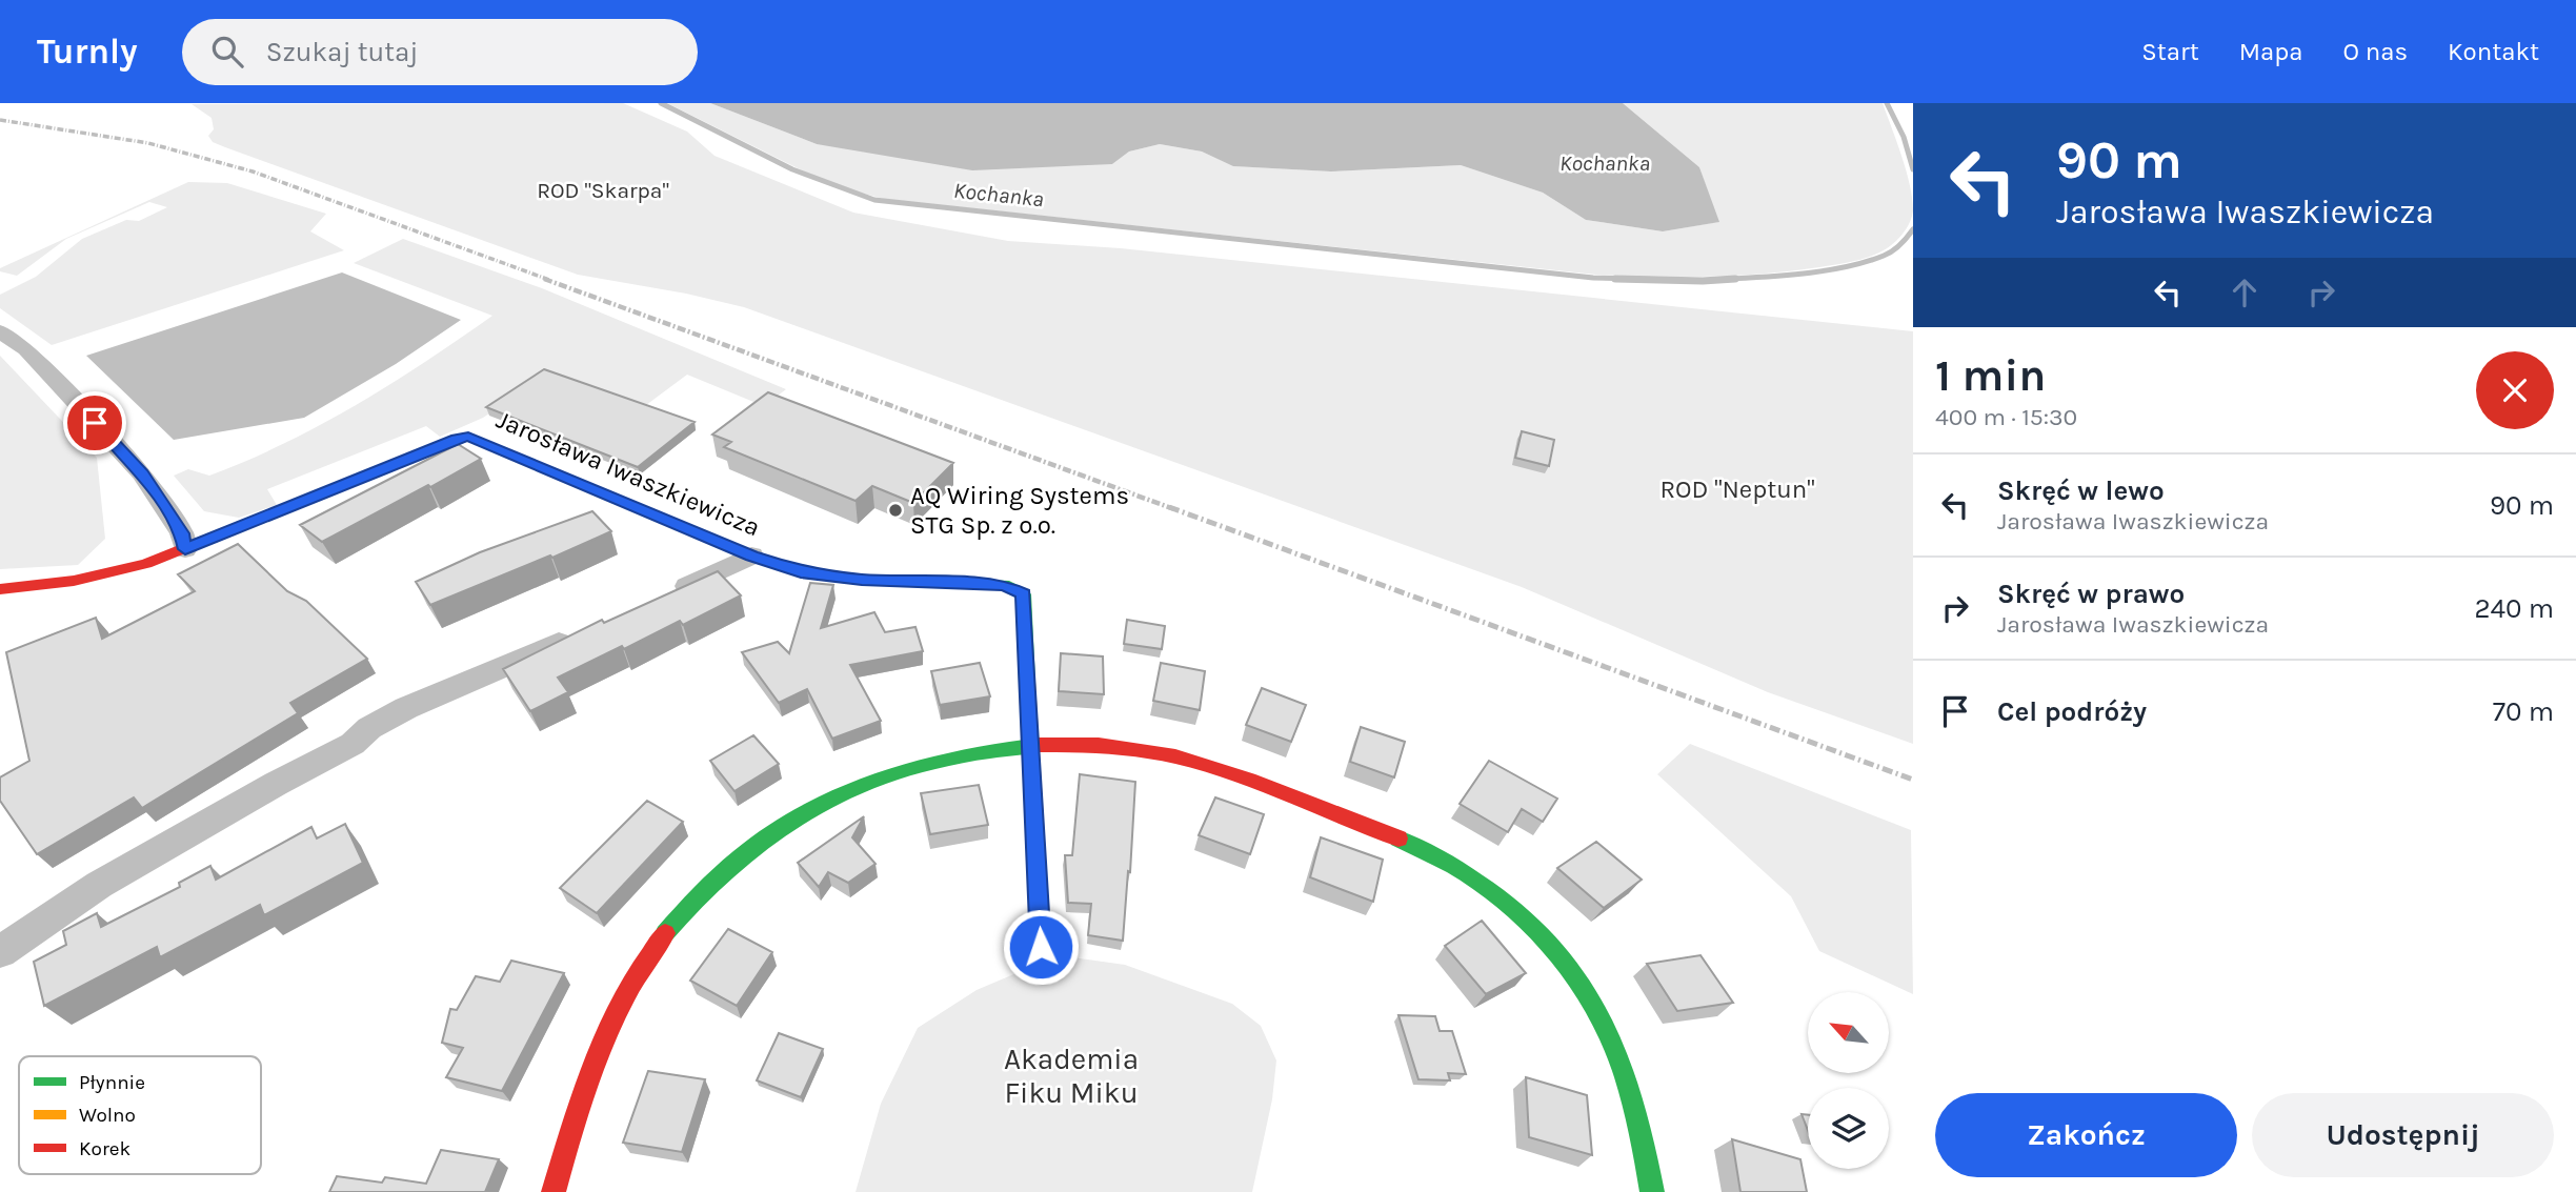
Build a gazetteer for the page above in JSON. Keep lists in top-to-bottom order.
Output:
{
  "streets": {
    "street": ["Jarosława Iwaszkiewicza"]
  },
  "water": ["Kochanka"],
  "parks": ["ROD \"Skarpa\"", "ROD \"Neptun\"", "Akademia Fiku Miku"],
  "places": ["AQ Wiring Systems STG Sp. z o.o."],
  "legend": ["Płynnie", "Wolno", "Korek"],
  "north": "top left",
  "page": {
    "header": "Turnly",
    "search": "Szukaj tutaj",
    "nav": [
      "Start",
      "Mapa",
      "O nas",
      "Kontakt"
    ],
    "turn": ["90 m", "Jarosława Iwaszkiewicza"],
    "heading": ["1 min", "400 m · 15:30"],
    "list": [
      {
        "name": "Skręć w lewo",
        "note": "Jarosława Iwaszkiewicza",
        "value": "90 m"
      },
      {
        "name": "Skręć w prawo",
        "note": "Jarosława Iwaszkiewicza",
        "value": "240 m"
      },
      {
        "name": "Cel podróży",
        "value": "70 m"
      }
    ],
    "buttons": ["Zakończ", "Udostępnij"]
  }
}
